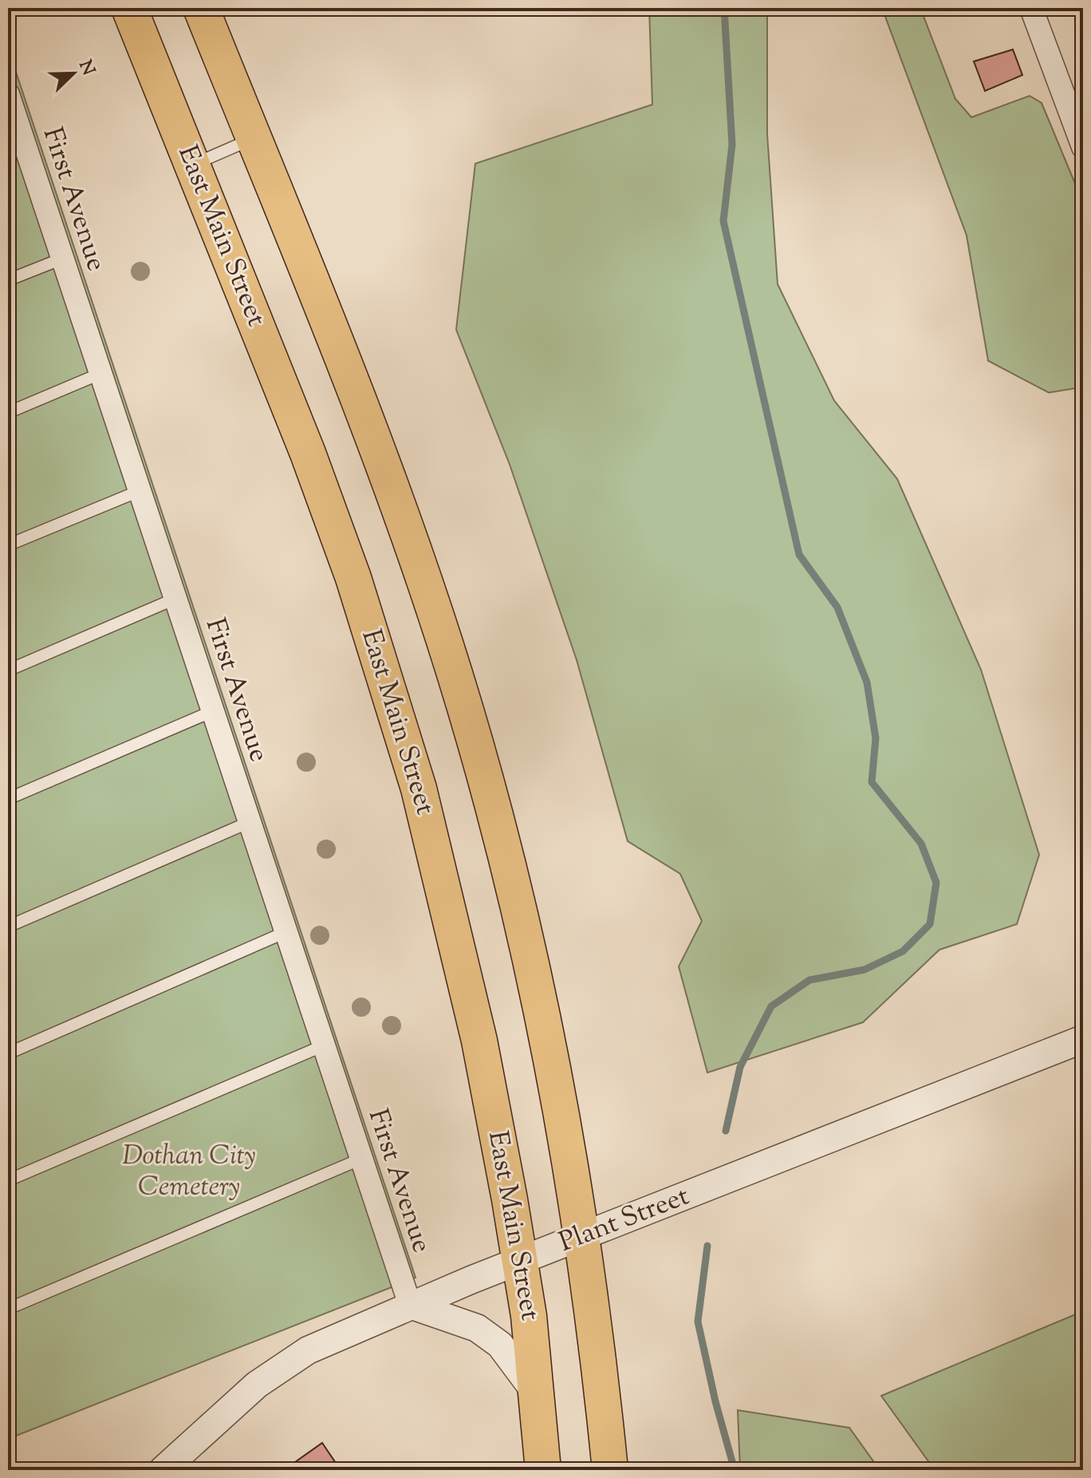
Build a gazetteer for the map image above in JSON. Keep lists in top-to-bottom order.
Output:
{
  "streets": {
    "main road": ["East Main Street"],
    "street": ["First Avenue", "Plant Street"]
  },
  "crossings": [
    ["First Avenue", "Plant Street"],
    ["East Main Street", "Plant Street"]
  ],
  "parks": ["Dothan City Cemetery"],
  "north": "top right"
}
